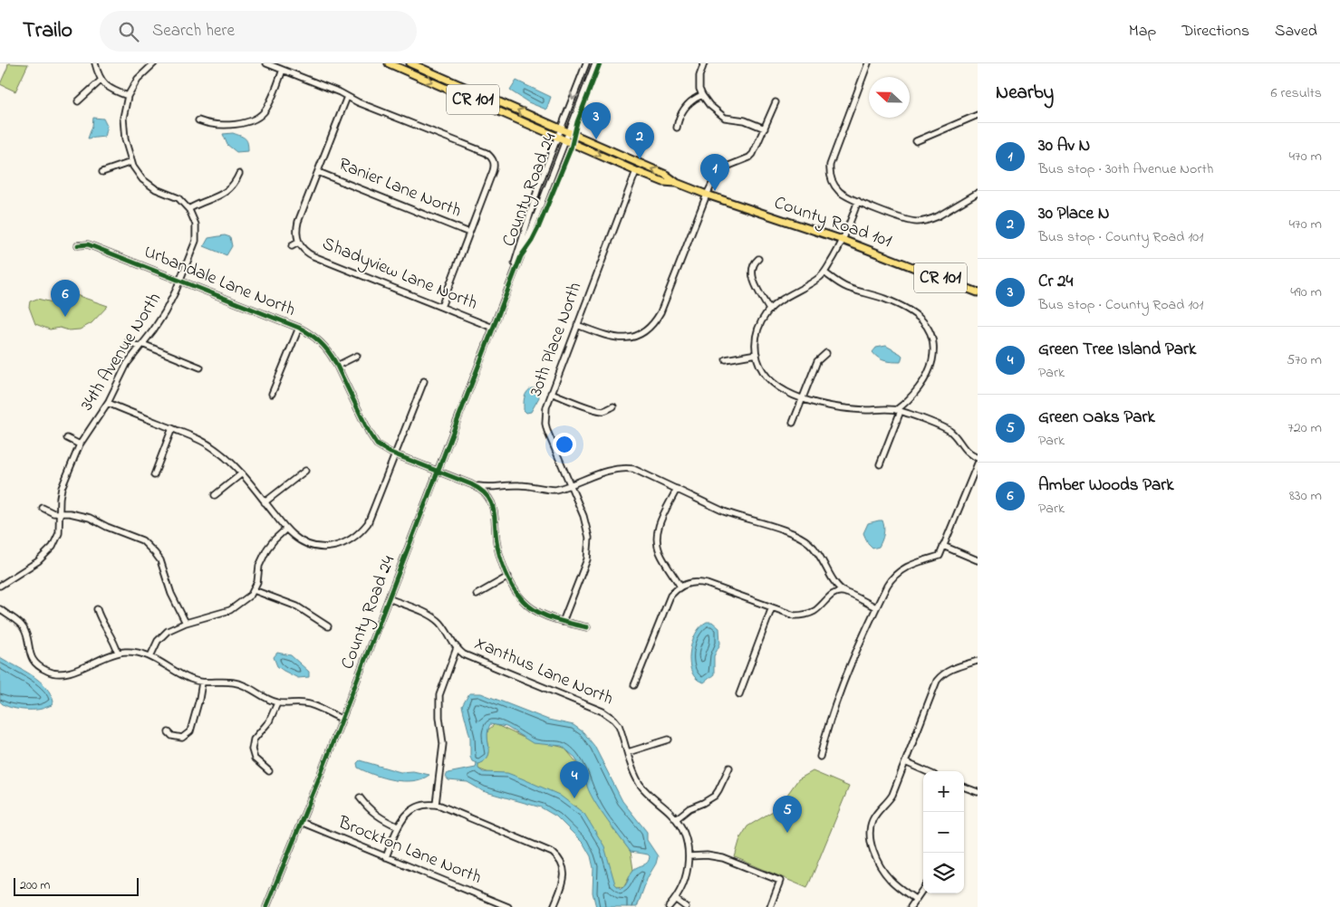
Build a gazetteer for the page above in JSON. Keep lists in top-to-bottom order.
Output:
{
  "streets": {
    "main road": ["CR 101", "County Road 101"],
    "street": [
      "Ranier Lane North",
      "County Road 24",
      "Shadyview Lane North",
      "Urbandale Lane North",
      "30th Place North",
      "34th Avenue North",
      "Xanthus Lane North",
      "Brockton Lane North"
    ]
  },
  "crossings": [
    ["County Road 24", "County Road 101"],
    ["County Road 24", "Shadyview Lane North"],
    ["County Road 24", "Urbandale Lane North"],
    ["County Road 24", "Xanthus Lane North"],
    ["County Road 24", "Brockton Lane North"],
    ["County Road 101", "30th Place North"],
    ["Urbandale Lane North", "34th Avenue North"]
  ],
  "scale_bar": "200 m",
  "north": "left",
  "page": {
    "header": "Trailo",
    "search": "Search here",
    "nav": ["Map", "Directions", "Saved"],
    "heading": ["Nearby", "6 results"],
    "pins": [
      "3",
      "2",
      "1",
      "6",
      "4",
      "5"
    ],
    "list": [
      {
        "mark": "1",
        "name": "30 Av N",
        "note": "Bus stop · 30th Avenue North",
        "value": "470 m"
      },
      {
        "mark": "2",
        "name": "30 Place N",
        "note": "Bus stop · County Road 101",
        "value": "470 m"
      },
      {
        "mark": "3",
        "name": "Cr 24",
        "note": "Bus stop · County Road 101",
        "value": "490 m"
      },
      {
        "mark": "4",
        "name": "Green Tree Island Park",
        "note": "Park",
        "value": "570 m"
      },
      {
        "mark": "5",
        "name": "Green Oaks Park",
        "note": "Park",
        "value": "720 m"
      },
      {
        "mark": "6",
        "name": "Amber Woods Park",
        "note": "Park",
        "value": "830 m"
      }
    ],
    "map_buttons": ["+", "−"],
    "scale": "200 m"
  }
}
